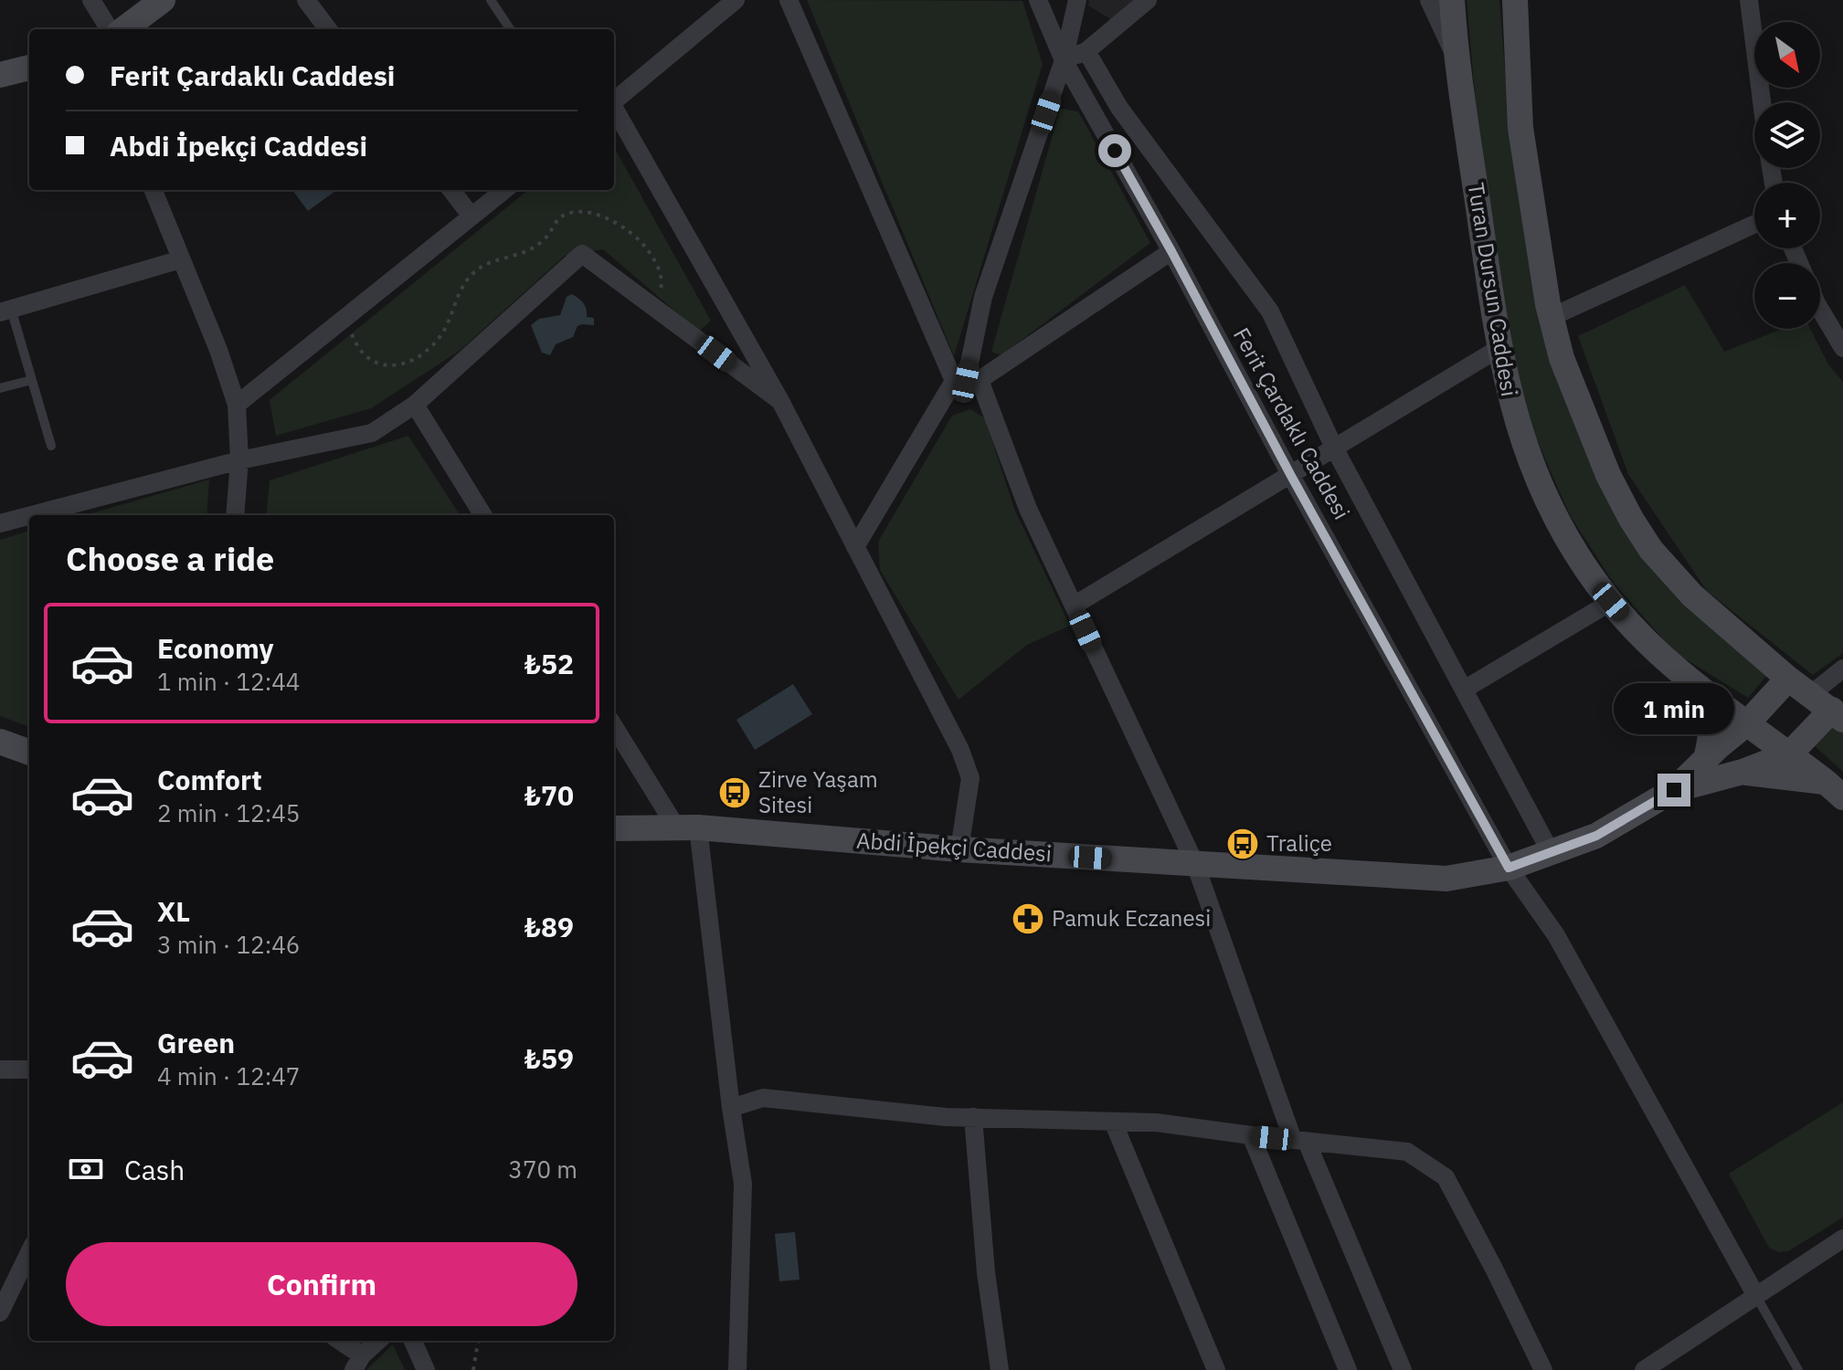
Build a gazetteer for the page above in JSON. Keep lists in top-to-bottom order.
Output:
{
  "streets": {
    "main road": ["Turan Dursun Caddesi", "Abdi İpekçi Caddesi"],
    "street": ["Ferit Çardaklı Caddesi"]
  },
  "crossings": [
    ["Ferit Çardaklı Caddesi", "Abdi İpekçi Caddesi"]
  ],
  "places": {
    "bus stop": ["Zirve Yaşam Sitesi", "Traliçe"],
    "pharmacy": ["Pamuk Eczanesi"]
  },
  "north": "bottom right",
  "page": {
    "map_buttons": ["+", "−"],
    "banner": ["Ferit Çardaklı Caddesi", "Abdi İpekçi Caddesi"],
    "heading": "Choose a ride",
    "list": [
      {
        "name": "Economy",
        "note": "1 min · 12:44",
        "value": "₺52"
      },
      {
        "name": "Comfort",
        "note": "2 min · 12:45",
        "value": "₺70"
      },
      {
        "name": "XL",
        "note": "3 min · 12:46",
        "value": "₺89"
      },
      {
        "name": "Green",
        "note": "4 min · 12:47",
        "value": "₺59"
      }
    ],
    "bubble": "1 min",
    "pay": ["Cash", "370 m"],
    "buttons": "Confirm"
  }
}
